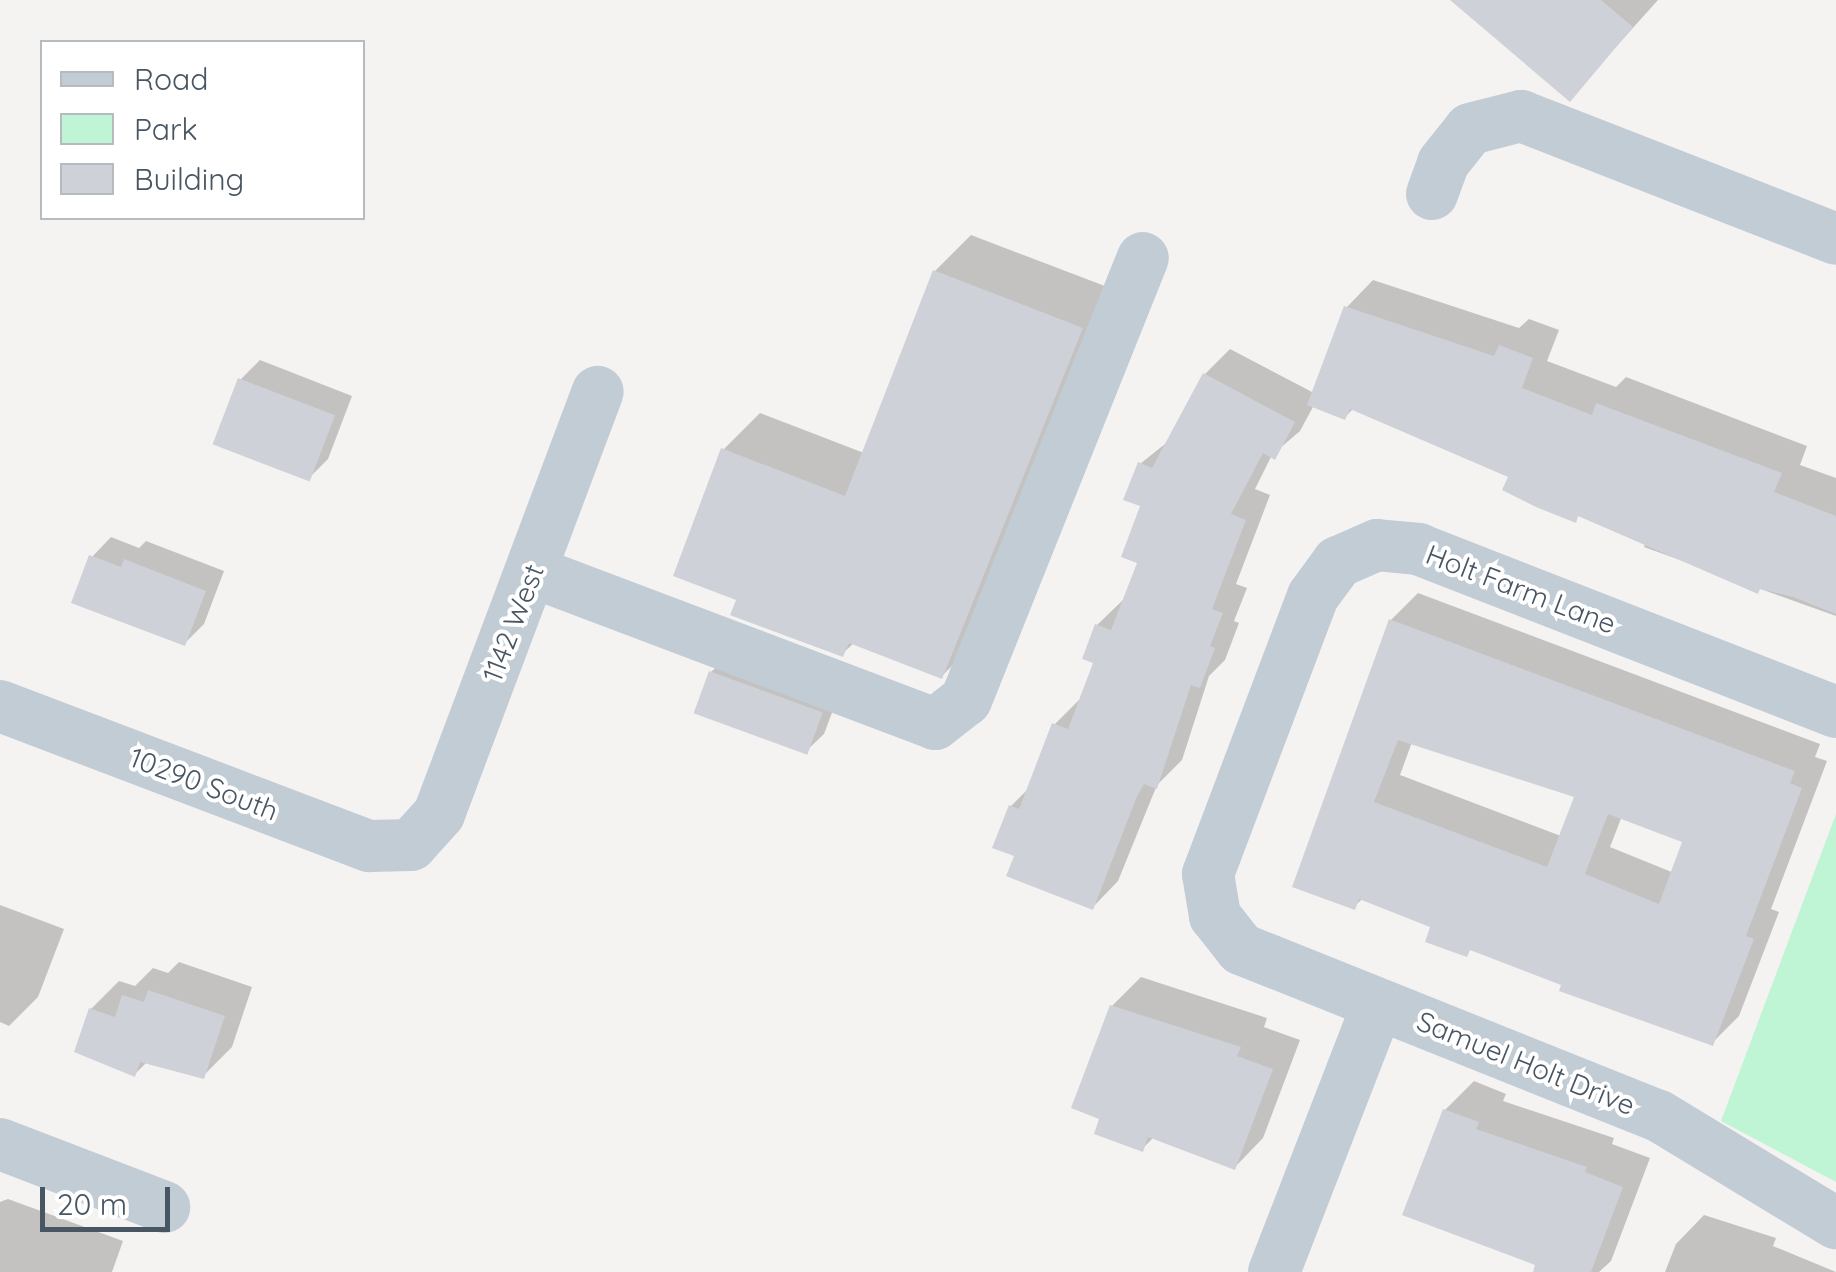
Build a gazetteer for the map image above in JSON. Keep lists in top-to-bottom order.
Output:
{
  "streets": {
    "street": [
      "Holt Farm Lane",
      "1142 West",
      "10290 South",
      "Samuel Holt Drive"
    ]
  },
  "crossings": [
    ["Holt Farm Lane", "Samuel Holt Drive"],
    ["1142 West", "10290 South"]
  ],
  "legend": ["Road", "Park", "Building"],
  "scale_bar": "20 m"
}
